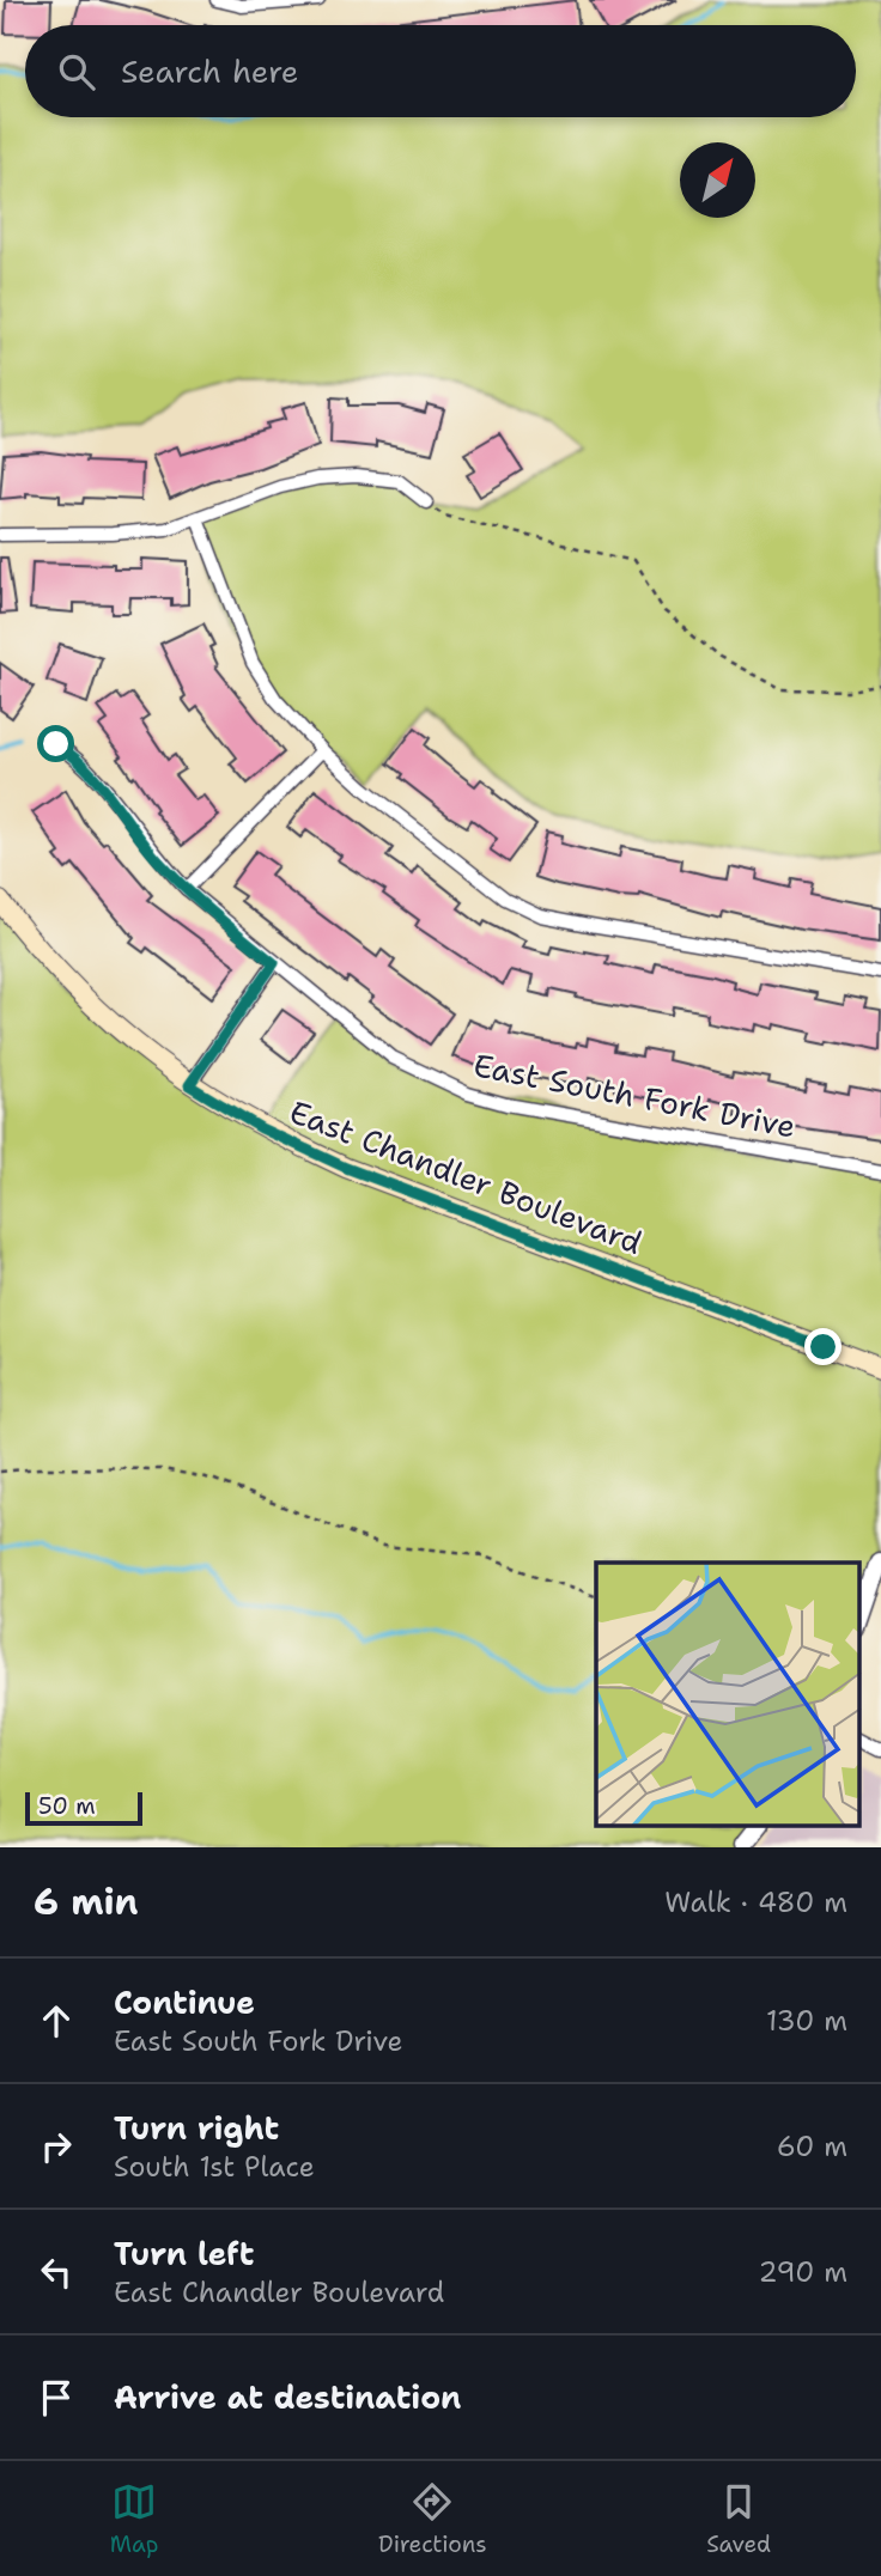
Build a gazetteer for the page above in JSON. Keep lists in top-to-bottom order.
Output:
{
  "streets": {
    "main road": ["East Chandler Boulevard"],
    "street": ["East South Fork Drive"]
  },
  "scale_bar": "50 m",
  "north": "top right",
  "page": {
    "search": "Search here",
    "scale": "50 m",
    "heading": ["6 min", "Walk · 480 m"],
    "list": [
      ["Continue", "East South Fork Drive", "130 m"],
      ["Turn right", "South 1st Place", "60 m"],
      ["Turn left", "East Chandler Boulevard", "290 m"],
      "Arrive at destination"
    ],
    "nav": ["Map", "Directions", "Saved"]
  }
}
